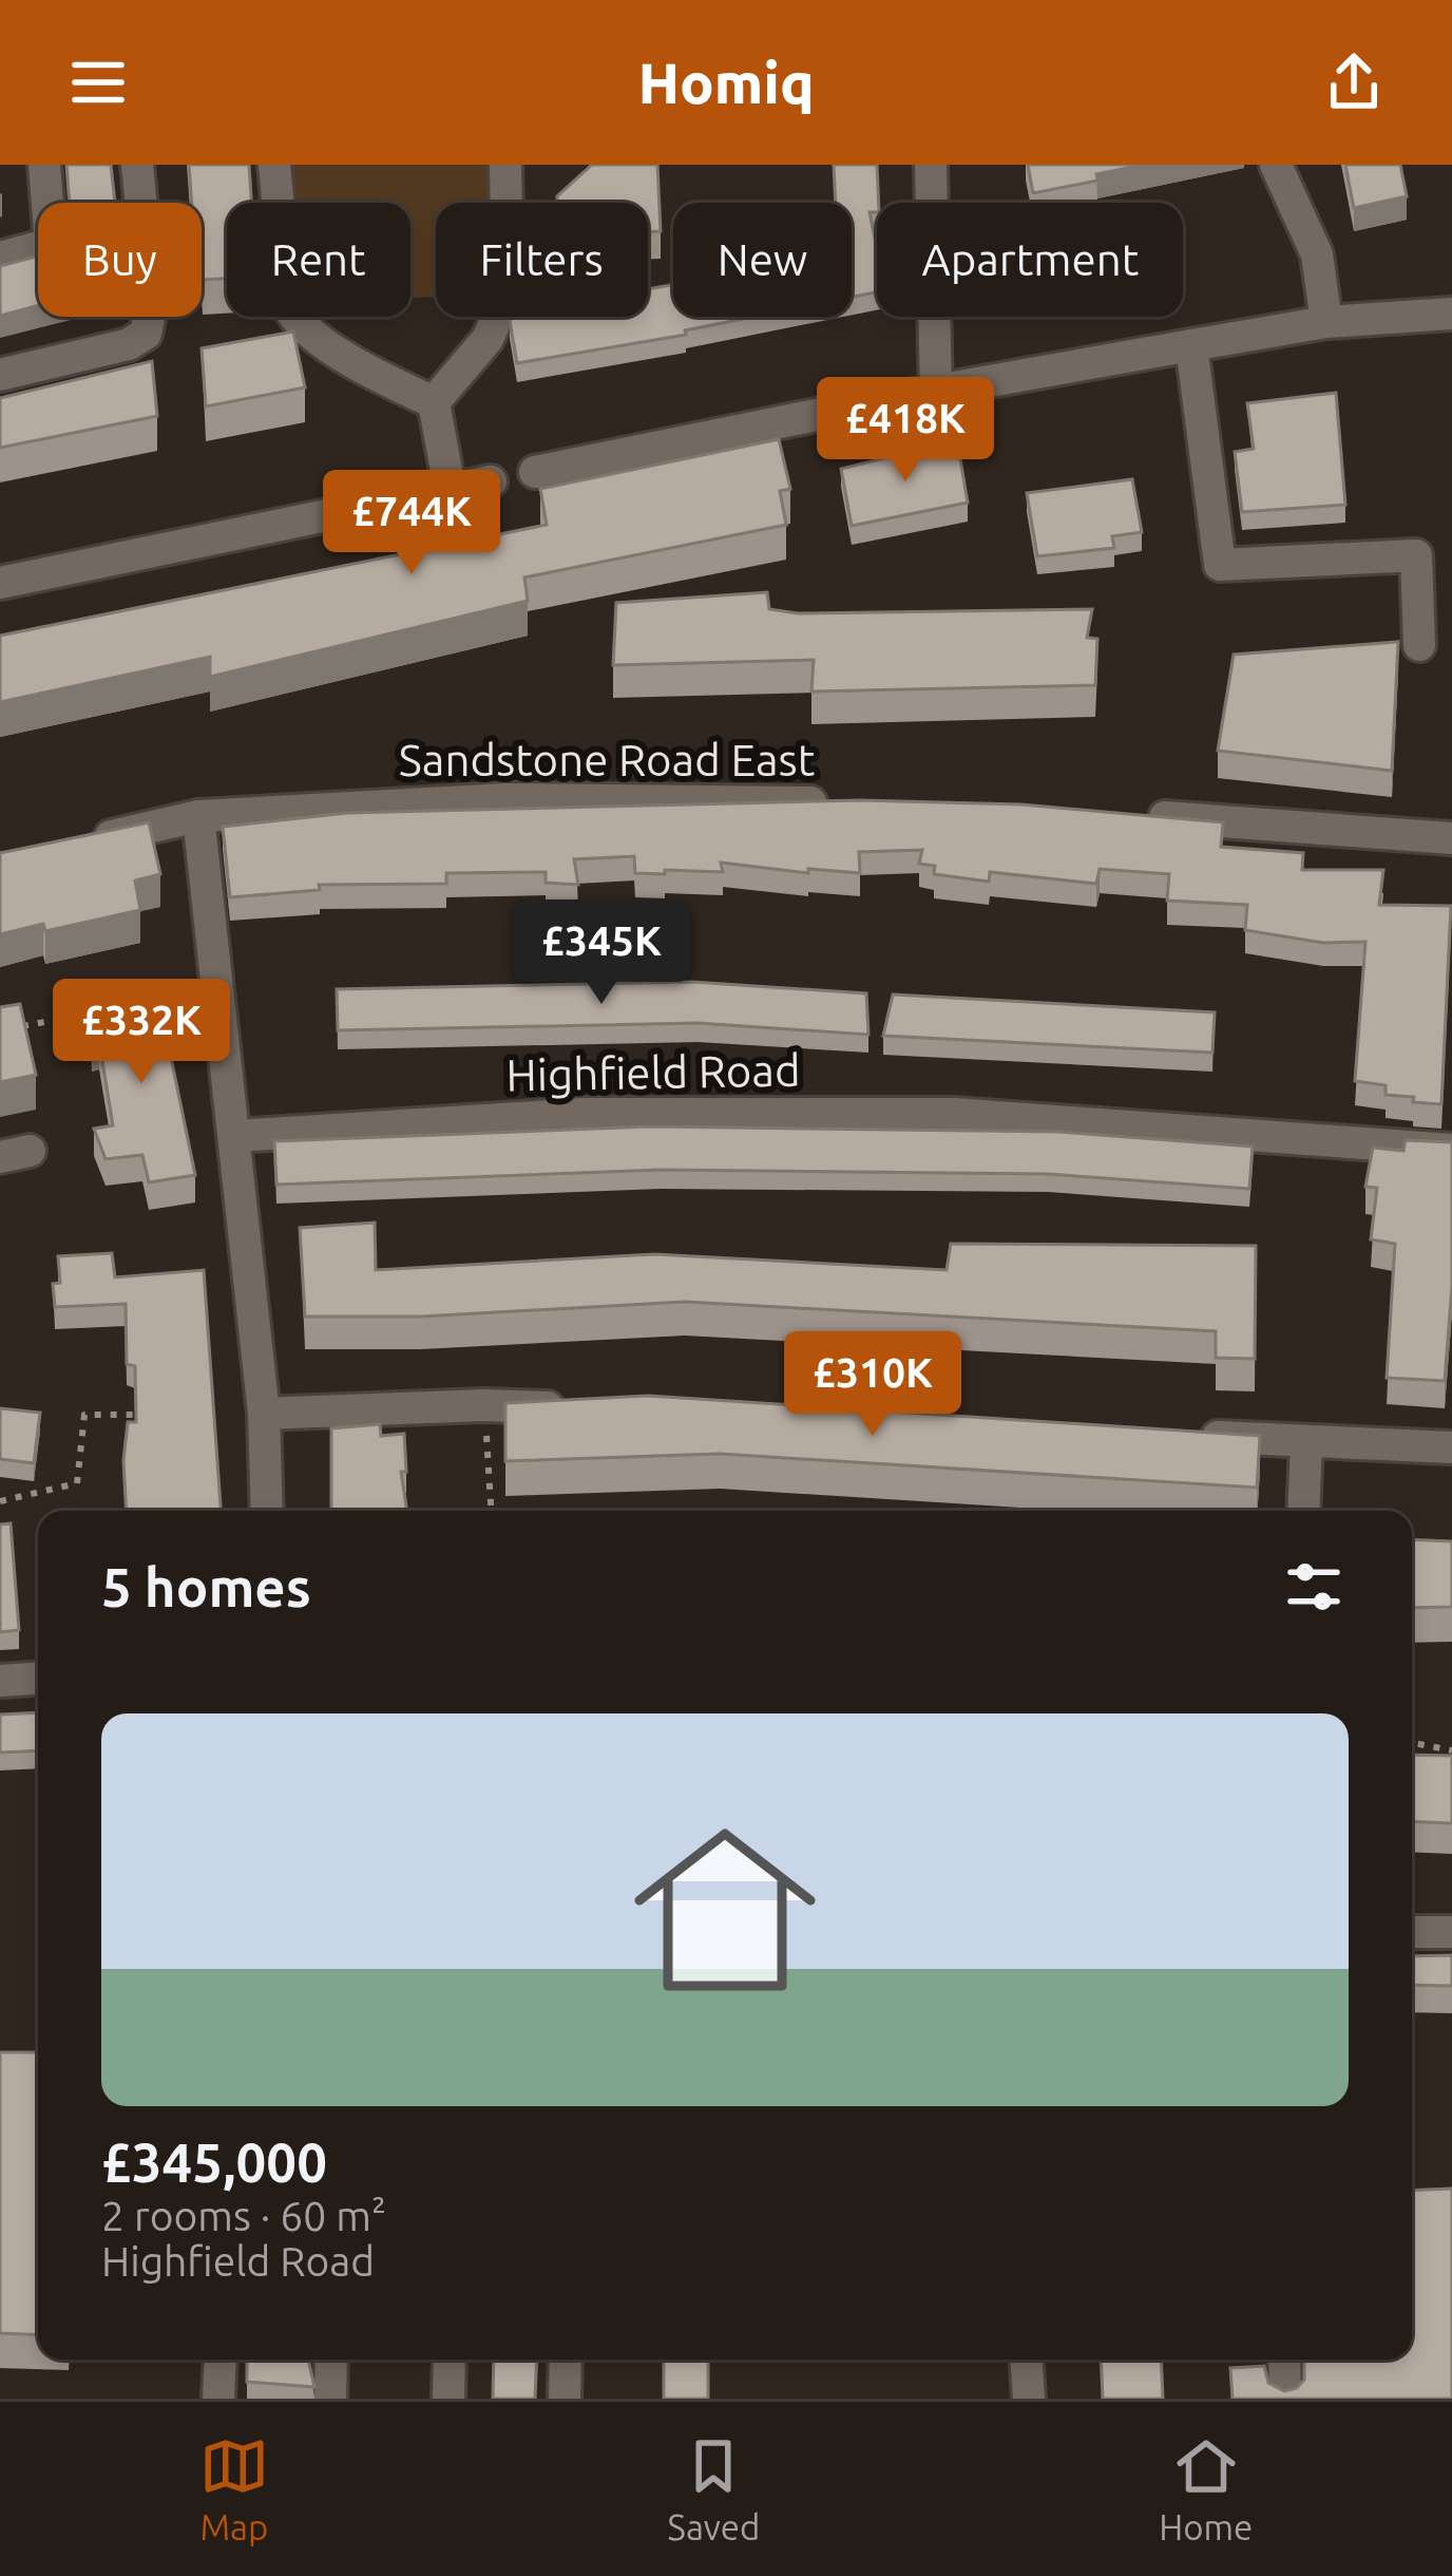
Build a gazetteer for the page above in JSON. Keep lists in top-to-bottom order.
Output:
{
  "streets": {
    "street": ["Sandstone Road East", "Highfield Road"]
  },
  "page": {
    "header": "Homiq",
    "chip": [
      "Buy",
      "Rent",
      "Filters",
      "New",
      "Apartment"
    ],
    "price": [
      "£418K",
      "£744K",
      "£345K",
      "£332K",
      "£310K"
    ],
    "heading": "5 homes",
    "list": [
      {
        "name": "£345,000",
        "note": "2 rooms · 60 m² · Highfield Road"
      }
    ],
    "tabs": ["Map", "Saved", "Home"]
  }
}
